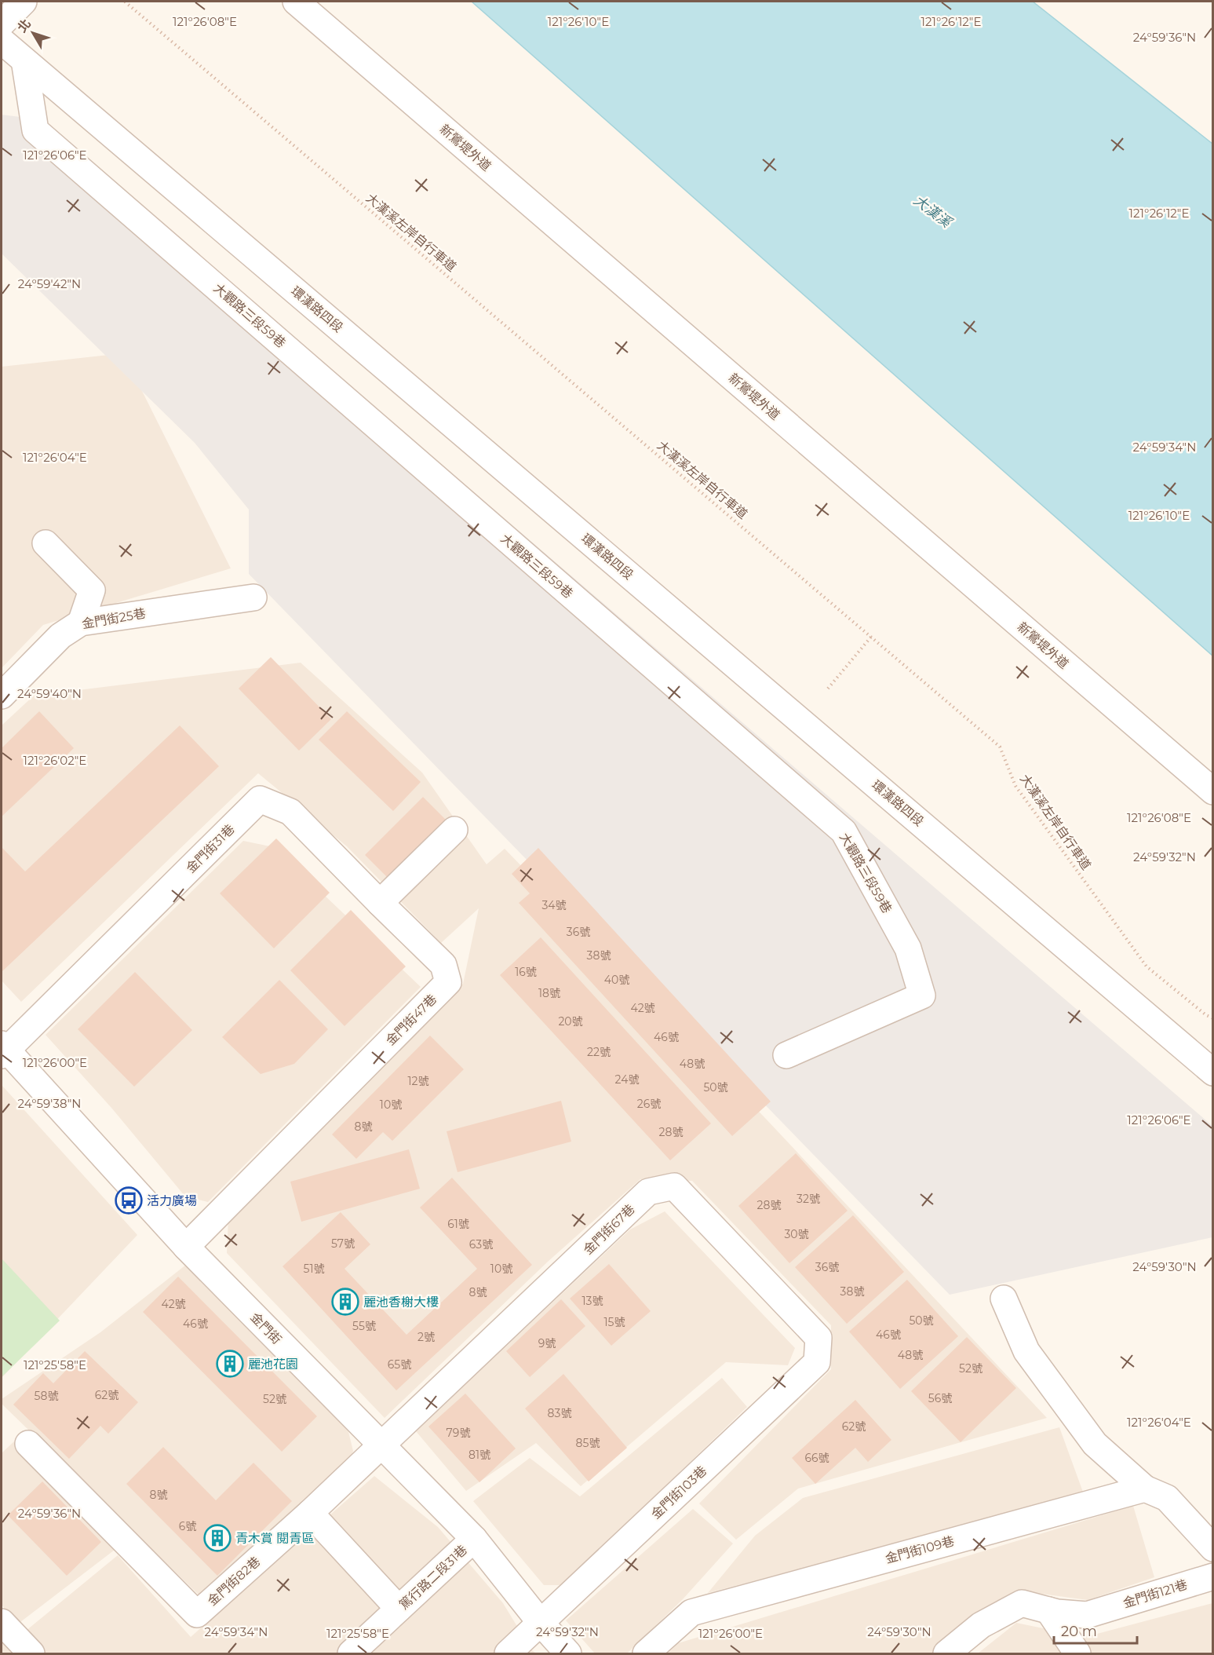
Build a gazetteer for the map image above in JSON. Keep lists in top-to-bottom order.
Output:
{
  "streets": {
    "street": [
      "新鶯堤外道",
      "環漢路四段",
      "大觀路三段59巷",
      "金門街25巷",
      "金門街31巷",
      "金門街47巷",
      "金門街67巷",
      "金門街",
      "金門街103巷",
      "金門街109巷",
      "篤行路二段31巷",
      "金門街82巷",
      "金門街121巷"
    ],
    "path": ["大漢溪左岸自行車道"]
  },
  "crossings": [
    ["環漢路四段", "大觀路三段59巷"],
    ["金門街31巷", "金門街47巷"],
    ["金門街31巷", "金門街"],
    ["金門街47巷", "金門街"],
    ["金門街67巷", "金門街"],
    ["金門街67巷", "金門街103巷"],
    ["金門街", "金門街103巷"],
    ["金門街", "篤行路二段31巷"]
  ],
  "water": ["大漢溪"],
  "places": {
    "bus stop": ["活力廣場"],
    "building": ["麗池香榭大樓", "麗池花園", "青木賞 閱青區"]
  },
  "house_numbers": [
    "34號",
    "36號",
    "38號",
    "16號",
    "40號",
    "18號",
    "42號",
    "20號",
    "46號",
    "22號",
    "48號",
    "24號",
    "12號",
    "50號",
    "26號",
    "10號",
    "8號",
    "28號",
    "32號",
    "28號",
    "61號",
    "30號",
    "57號",
    "63號",
    "36號",
    "51號",
    "10號",
    "38號",
    "8號",
    "13號",
    "42號",
    "50號",
    "15號",
    "46號",
    "55號",
    "46號",
    "2號",
    "9號",
    "48號",
    "65號",
    "52號",
    "62號",
    "58號",
    "56號",
    "52號",
    "83號",
    "62號",
    "79號",
    "85號",
    "81號",
    "66號",
    "8號",
    "6號"
  ],
  "scale_bar": "20 m",
  "north": "top left",
  "coordinates": [
    "121°26'12\"E",
    "121°26'08\"E",
    "121°26'10\"E",
    "24°59'36\"N",
    "121°26'06\"E",
    "24°59'42\"N",
    "24°59'34\"N",
    "121°26'04\"E",
    "24°59'40\"N",
    "121°26'02\"E",
    "24°59'32\"N",
    "121°26'00\"E",
    "24°59'38\"N",
    "24°59'30\"N",
    "121°25'58\"E"
  ]
}
